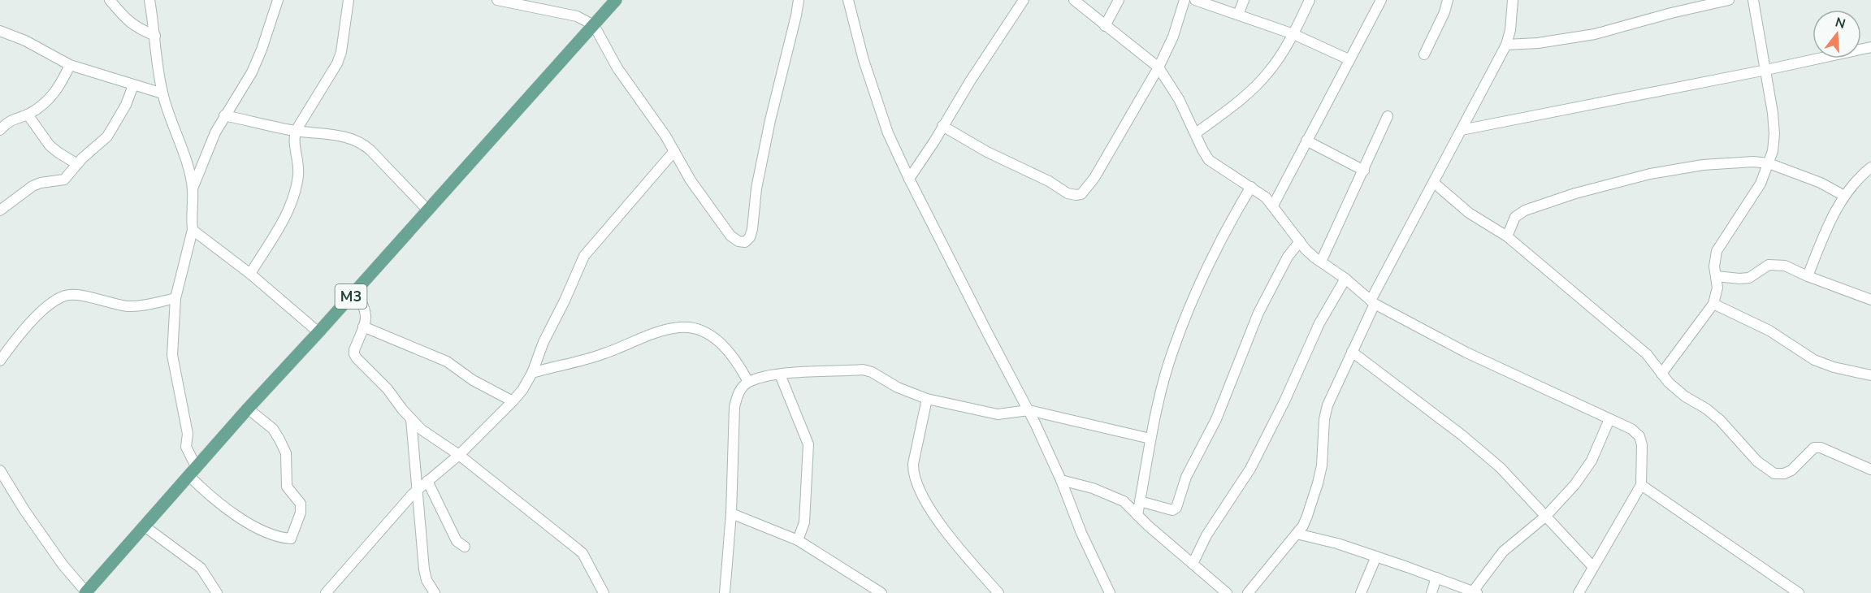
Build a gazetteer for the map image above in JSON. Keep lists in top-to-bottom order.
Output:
{
  "streets": {
    "main road": ["M3"]
  },
  "north": "top"
}
